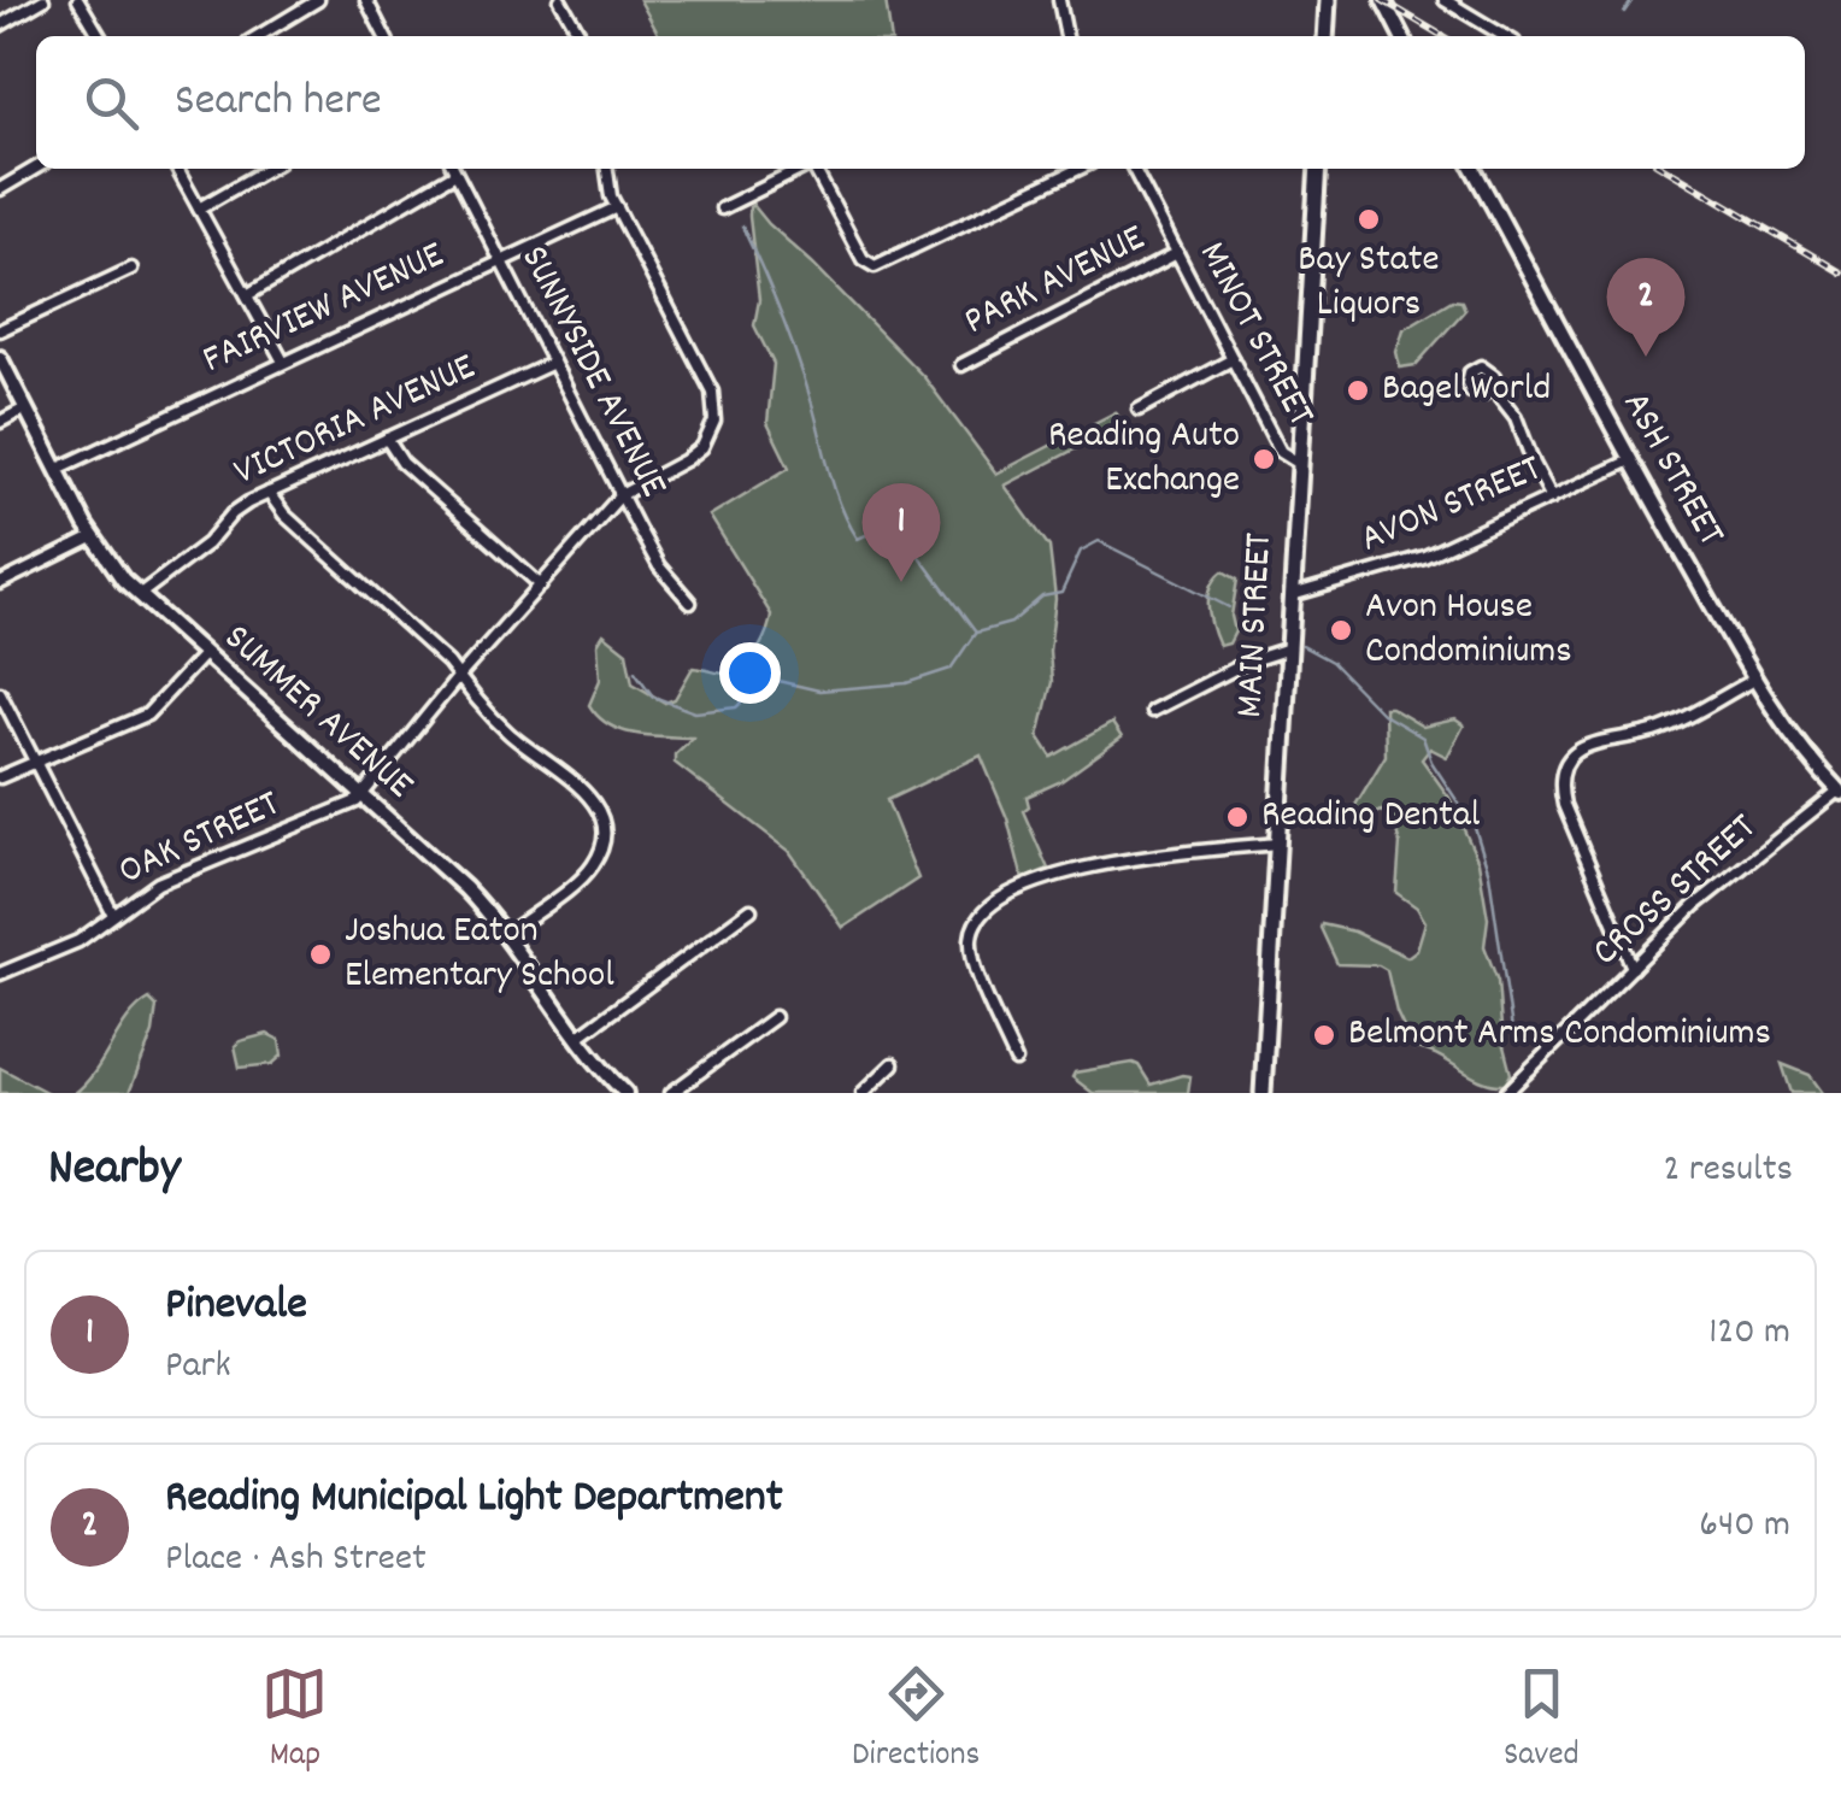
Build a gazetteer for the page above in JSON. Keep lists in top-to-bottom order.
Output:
{
  "streets": {
    "main road": ["MAIN STREET"],
    "street": [
      "PARK AVENUE",
      "FAIRVIEW AVENUE",
      "MINOT STREET",
      "SUNNYSIDE AVENUE",
      "VICTORIA AVENUE",
      "ASH STREET",
      "AVON STREET",
      "SUMMER AVENUE",
      "OAK STREET",
      "CROSS STREET"
    ]
  },
  "crossings": [
    ["PARK AVENUE", "MINOT STREET"],
    ["FAIRVIEW AVENUE", "SUNNYSIDE AVENUE"],
    ["FAIRVIEW AVENUE", "SUMMER AVENUE"],
    ["MINOT STREET", "MAIN STREET"],
    ["SUNNYSIDE AVENUE", "VICTORIA AVENUE"],
    ["VICTORIA AVENUE", "SUMMER AVENUE"],
    ["ASH STREET", "AVON STREET"],
    ["ASH STREET", "CROSS STREET"],
    ["AVON STREET", "MAIN STREET"],
    ["SUMMER AVENUE", "OAK STREET"]
  ],
  "places": [
    "Bay State Liquors",
    "Bagel World",
    "Reading Auto Exchange",
    "Avon House Condominiums",
    "Reading Dental",
    "Joshua Eaton Elementary School",
    "Belmont Arms Condominiums"
  ],
  "page": {
    "search": "Search here",
    "pins": ["2", "1"],
    "heading": ["Nearby", "2 results"],
    "list": [
      {
        "mark": "1",
        "name": "Pinevale",
        "note": "Park",
        "value": "120 m"
      },
      {
        "mark": "2",
        "name": "Reading Municipal Light Department",
        "note": "Place · Ash Street",
        "value": "640 m"
      }
    ],
    "nav": ["Map", "Directions", "Saved"]
  }
}
